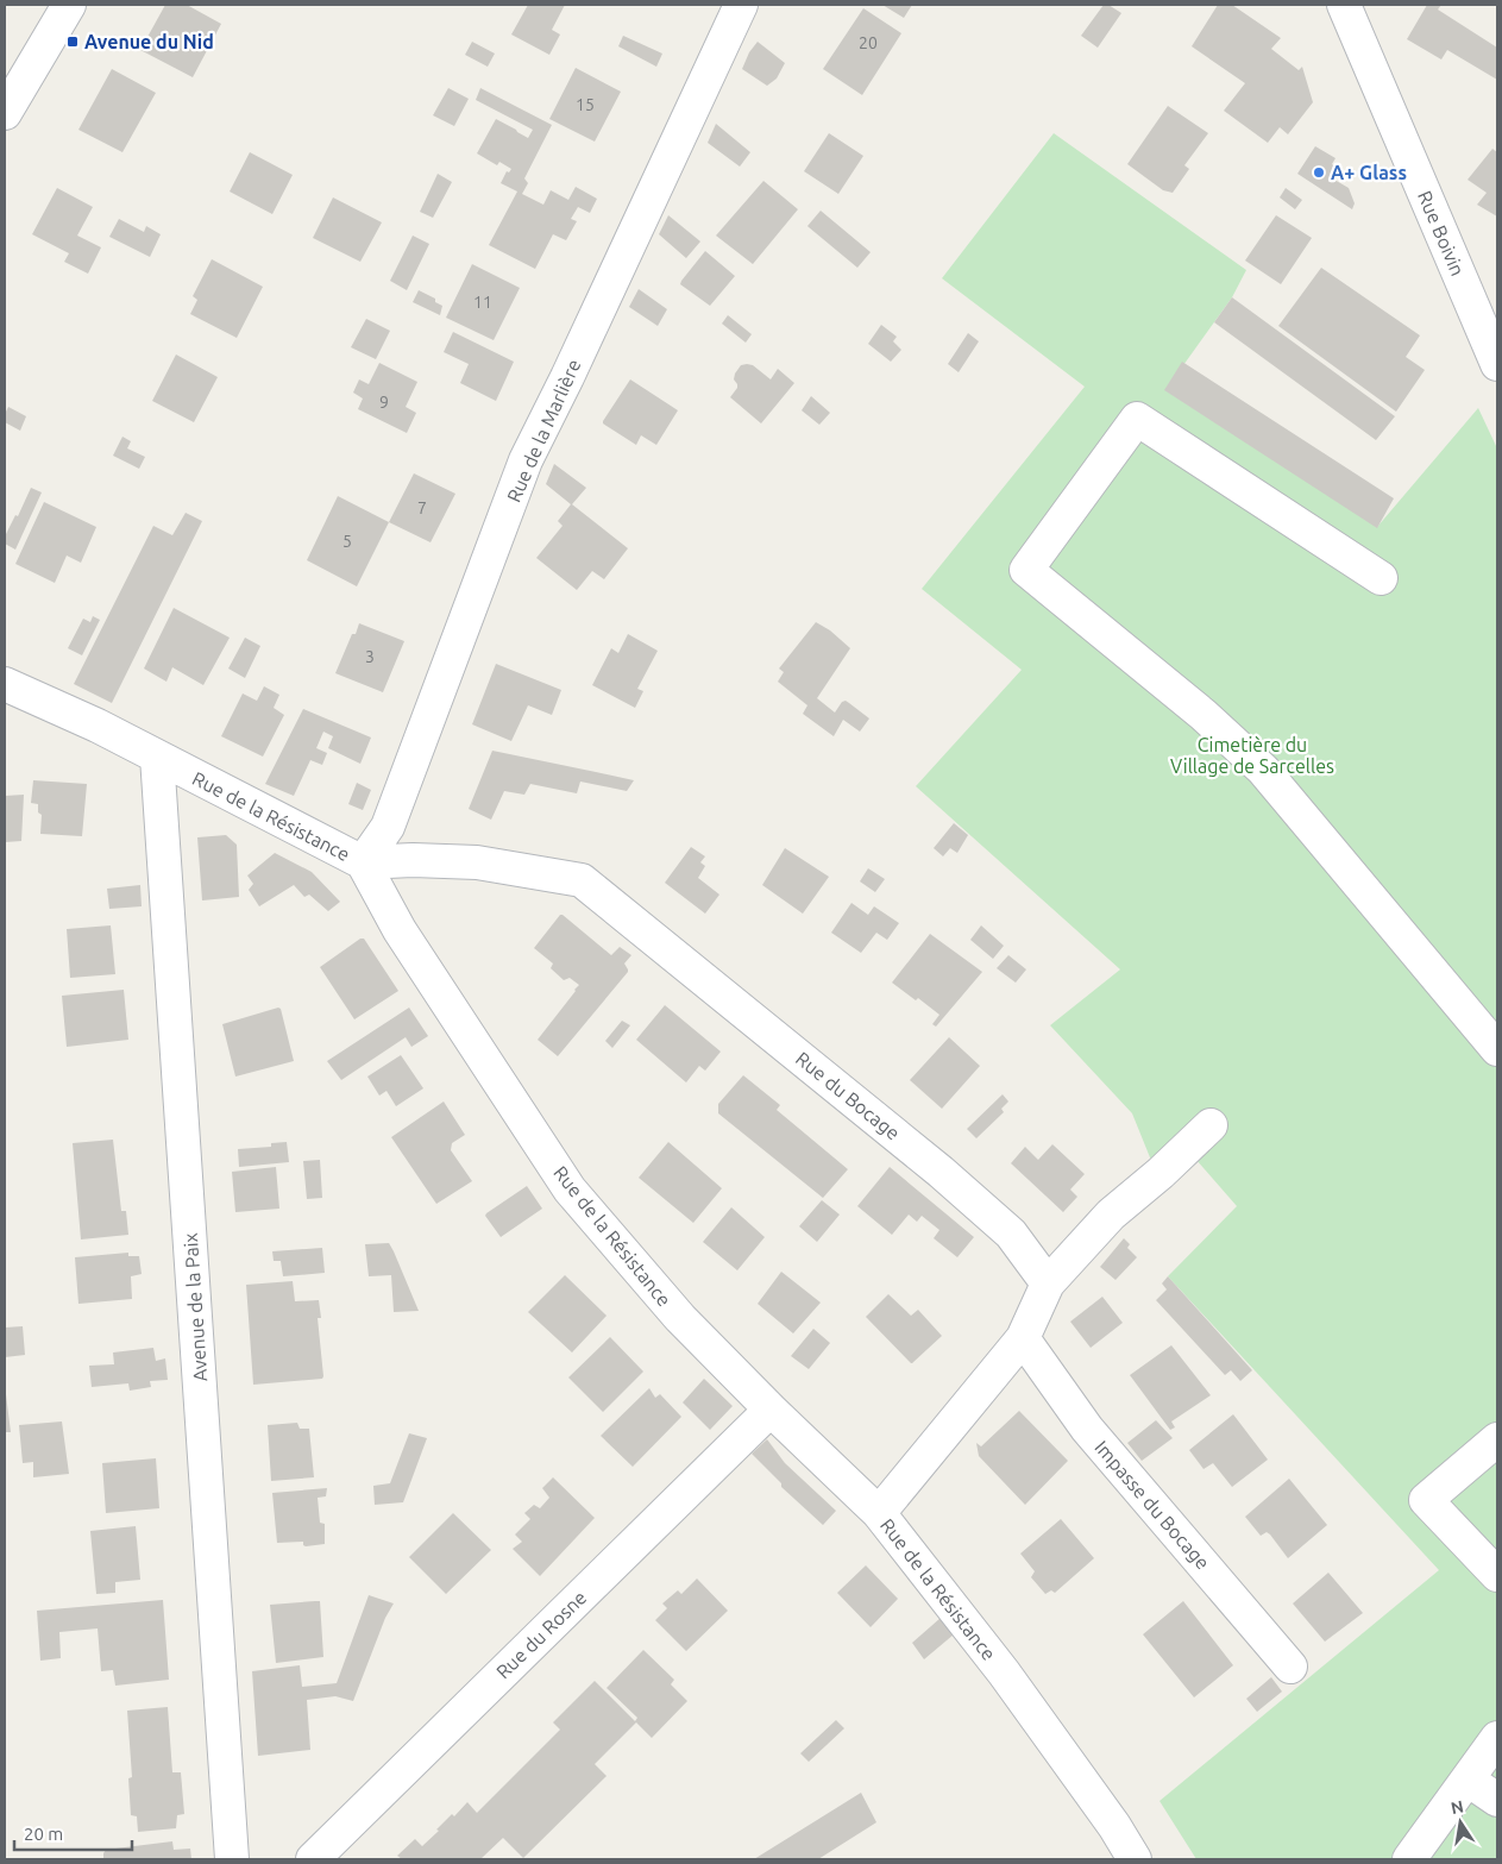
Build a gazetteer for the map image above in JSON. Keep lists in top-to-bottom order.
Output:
{
  "streets": {
    "street": [
      "Rue Boivin",
      "Rue de la Marlière",
      "Rue de la Résistance",
      "Rue du Bocage",
      "Avenue de la Paix",
      "Impasse du Bocage",
      "Rue du Rosne"
    ]
  },
  "crossings": [
    ["Rue de la Marlière", "Rue de la Résistance"],
    ["Rue de la Marlière", "Rue du Bocage"],
    ["Rue de la Résistance", "Rue du Bocage"],
    ["Rue de la Résistance", "Avenue de la Paix"],
    ["Rue de la Résistance", "Rue du Rosne"]
  ],
  "parks": ["Cimetière du Village de Sarcelles"],
  "places": {
    "transit": ["Avenue du Nid"],
    "other": ["A+ Glass"]
  },
  "house_numbers": [
    "20",
    "15",
    "11",
    "9",
    "7",
    "5",
    "3"
  ],
  "scale_bar": "20 m",
  "north": "top"
}
